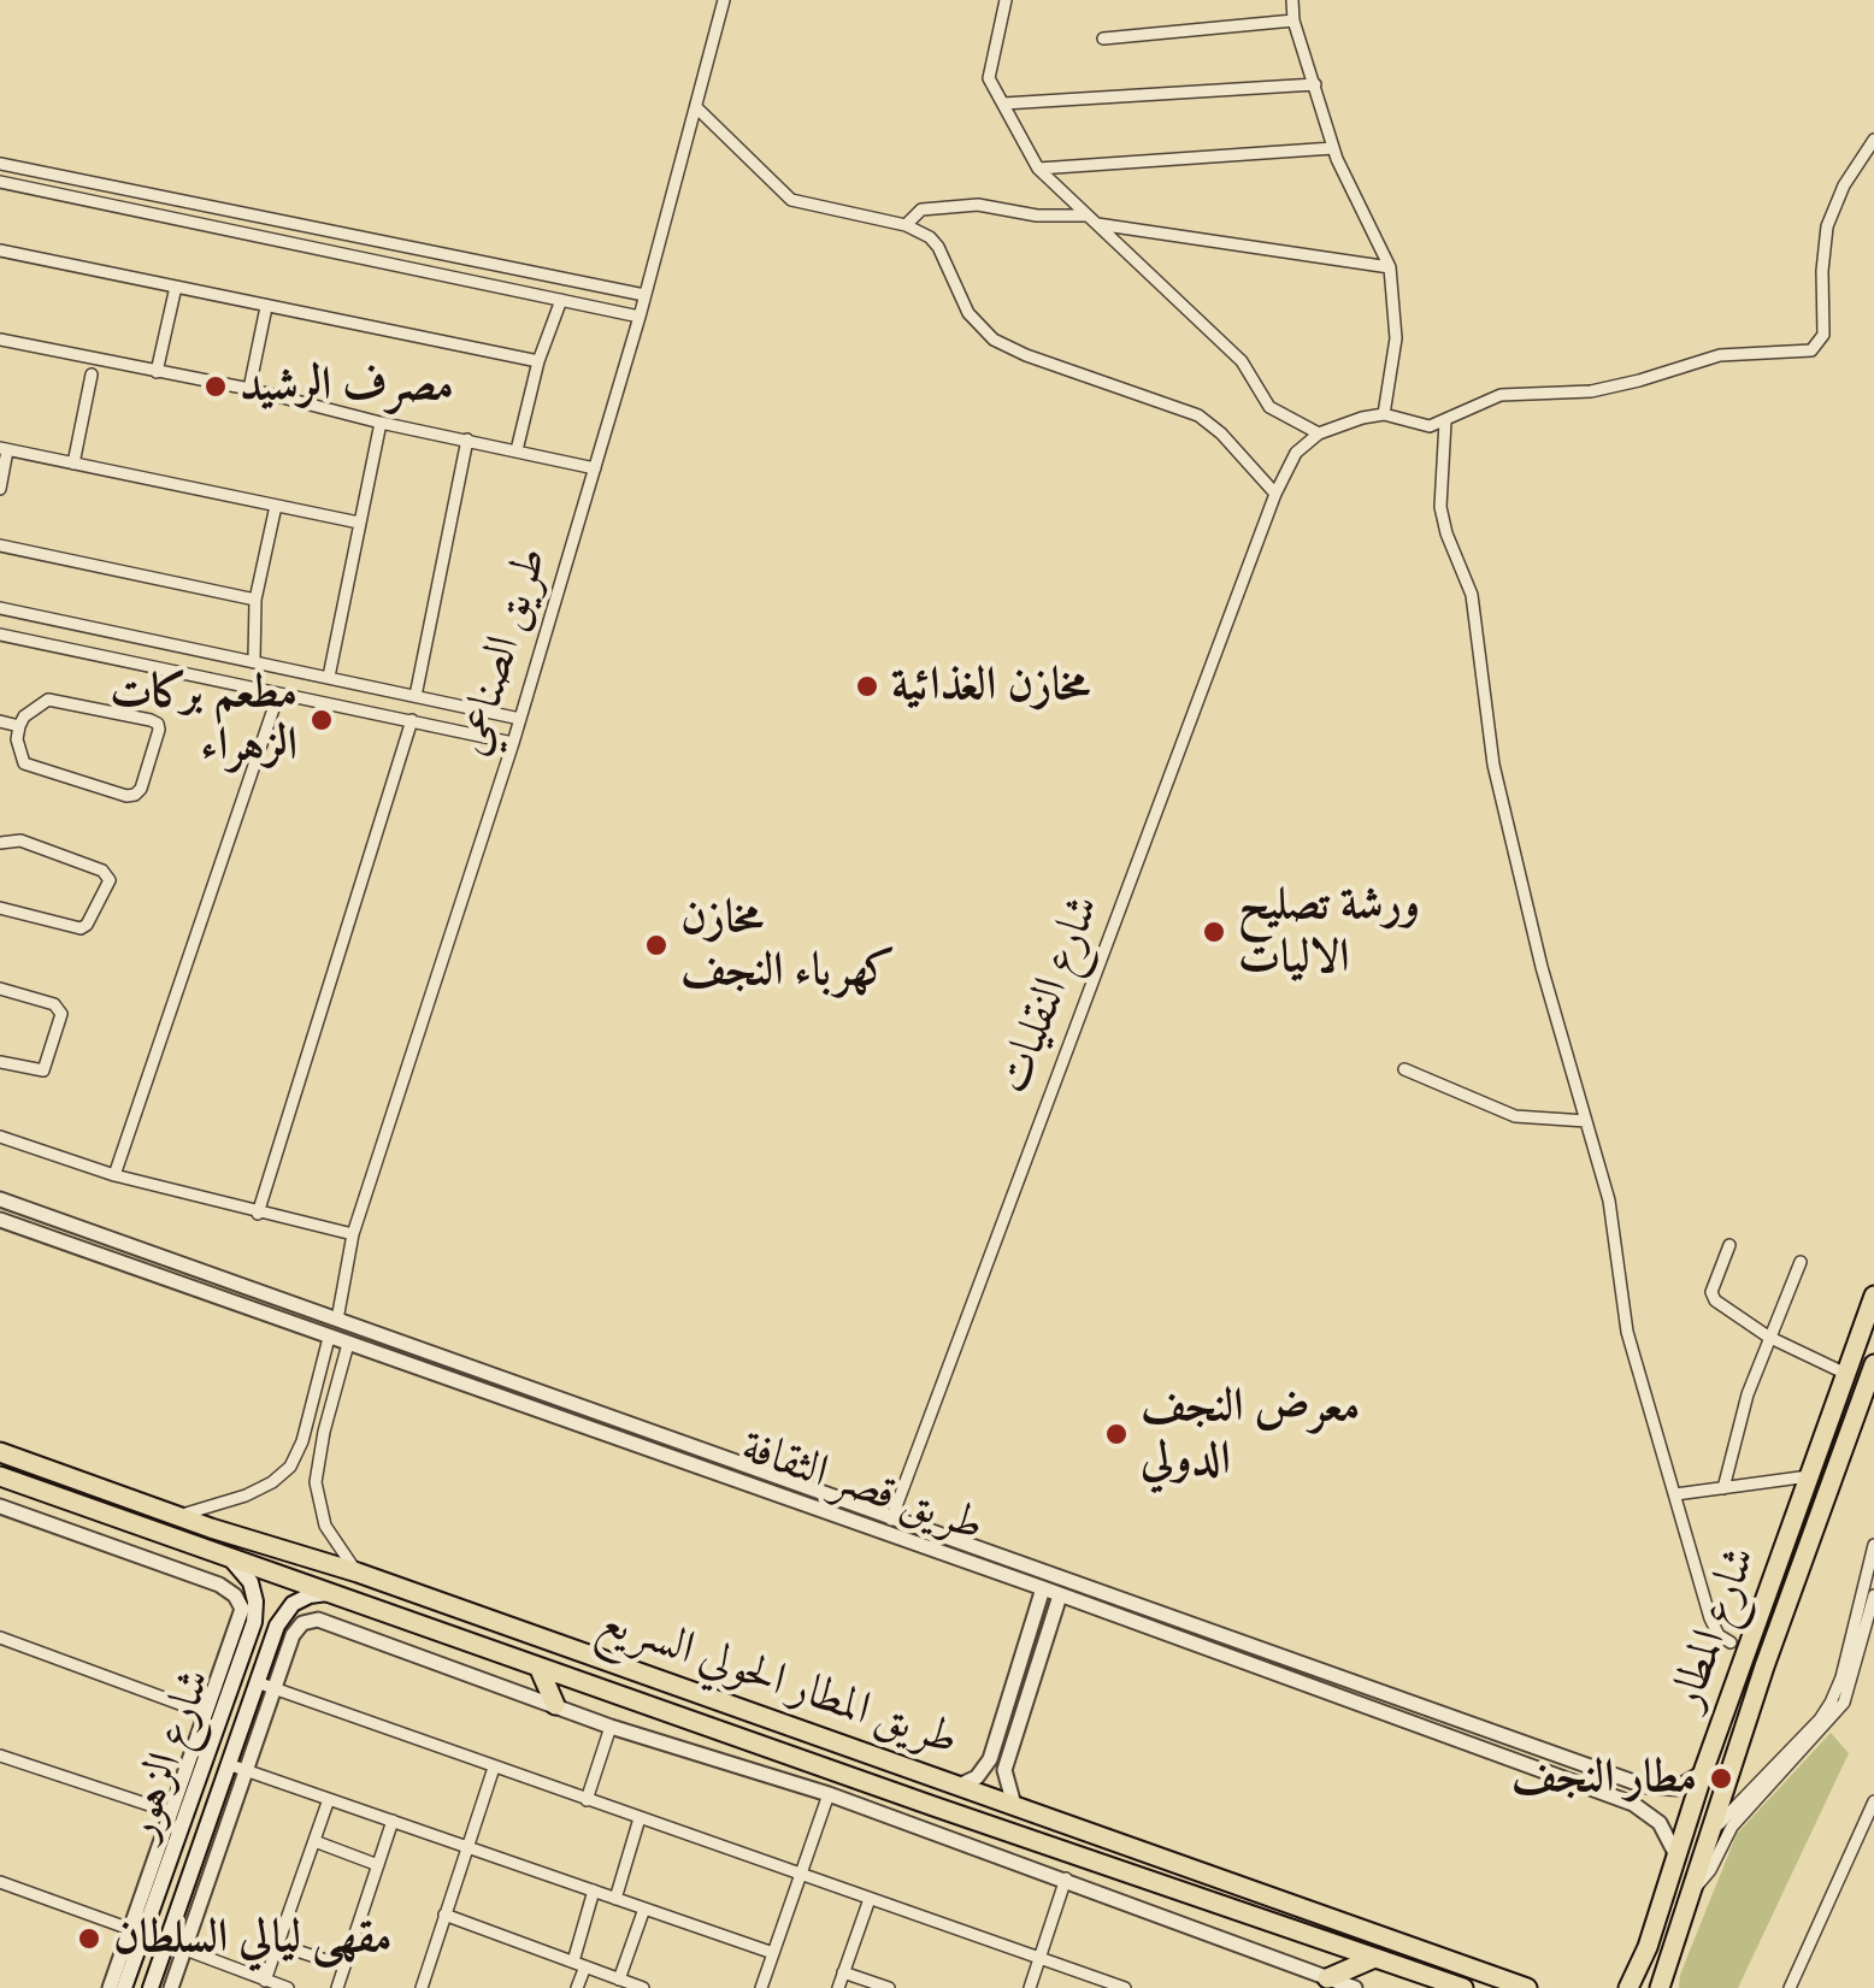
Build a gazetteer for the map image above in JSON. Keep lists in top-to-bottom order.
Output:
{
  "streets": {
    "main road": ["شارع المطار", "طريق المطار الحولي السريع", "شارع الزهور"],
    "street": ["طريق الصناعي", "شارع النقليات", "طريق قصر الثقافة"]
  },
  "crossings": [
    ["طريق الصناعي", "طريق قصر الثقافة"],
    ["شارع النقليات", "طريق قصر الثقافة"],
    ["طريق قصر الثقافة", "شارع المطار"],
    ["طريق المطار الحولي السريع", "شارع الزهور"]
  ],
  "places": [
    "مصرف الرشيد",
    "مخازن الغذائية",
    "مطعم بركات الزهراء",
    "ورشة تصليح الاليات",
    "مخازن كهرباء النجف",
    "معرض النجف الدولي",
    "مطار النجف",
    "مقهى ليالي السلطان"
  ]
}
